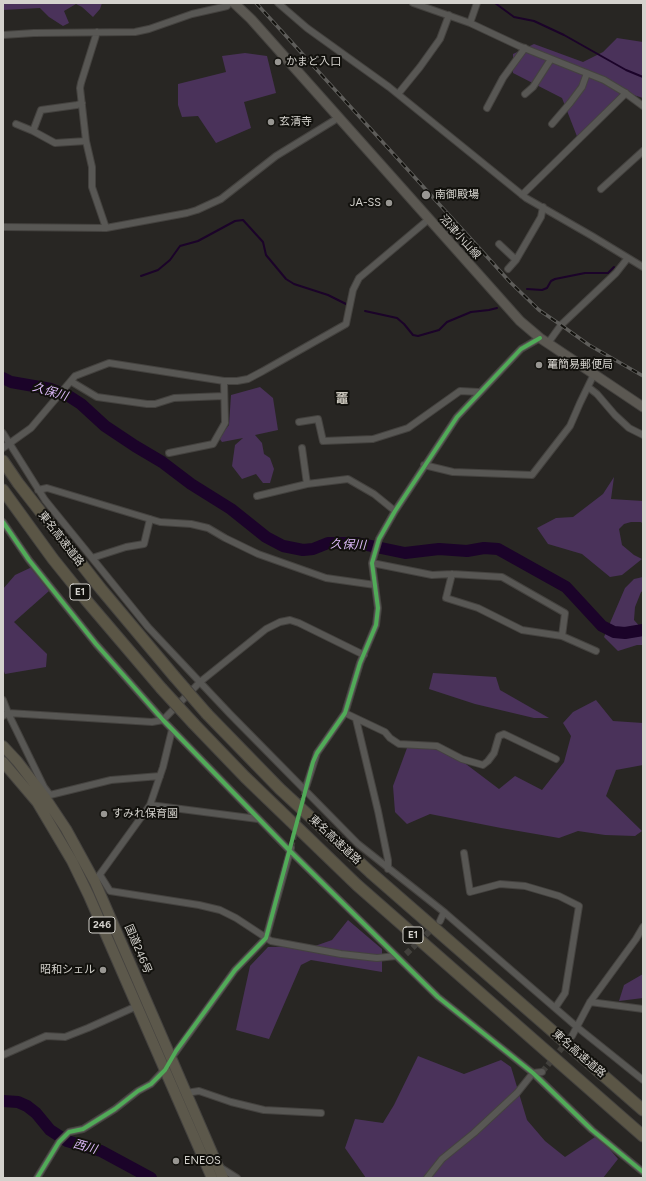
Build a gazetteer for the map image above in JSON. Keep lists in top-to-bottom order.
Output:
{
  "streets": {
    "highway": [
      "東名高速道路",
      "E1",
      "246",
      "国道246号"
    ],
    "main road": ["沼津小山線"]
  },
  "districts": ["竈"],
  "water": ["久保川", "西川"],
  "places": [
    "かまど入口",
    "玄清寺",
    "南御殿場",
    "JA-SS",
    "竃簡易郵便局",
    "すみれ保育園",
    "昭和シェル",
    "ENEOS"
  ]
}
